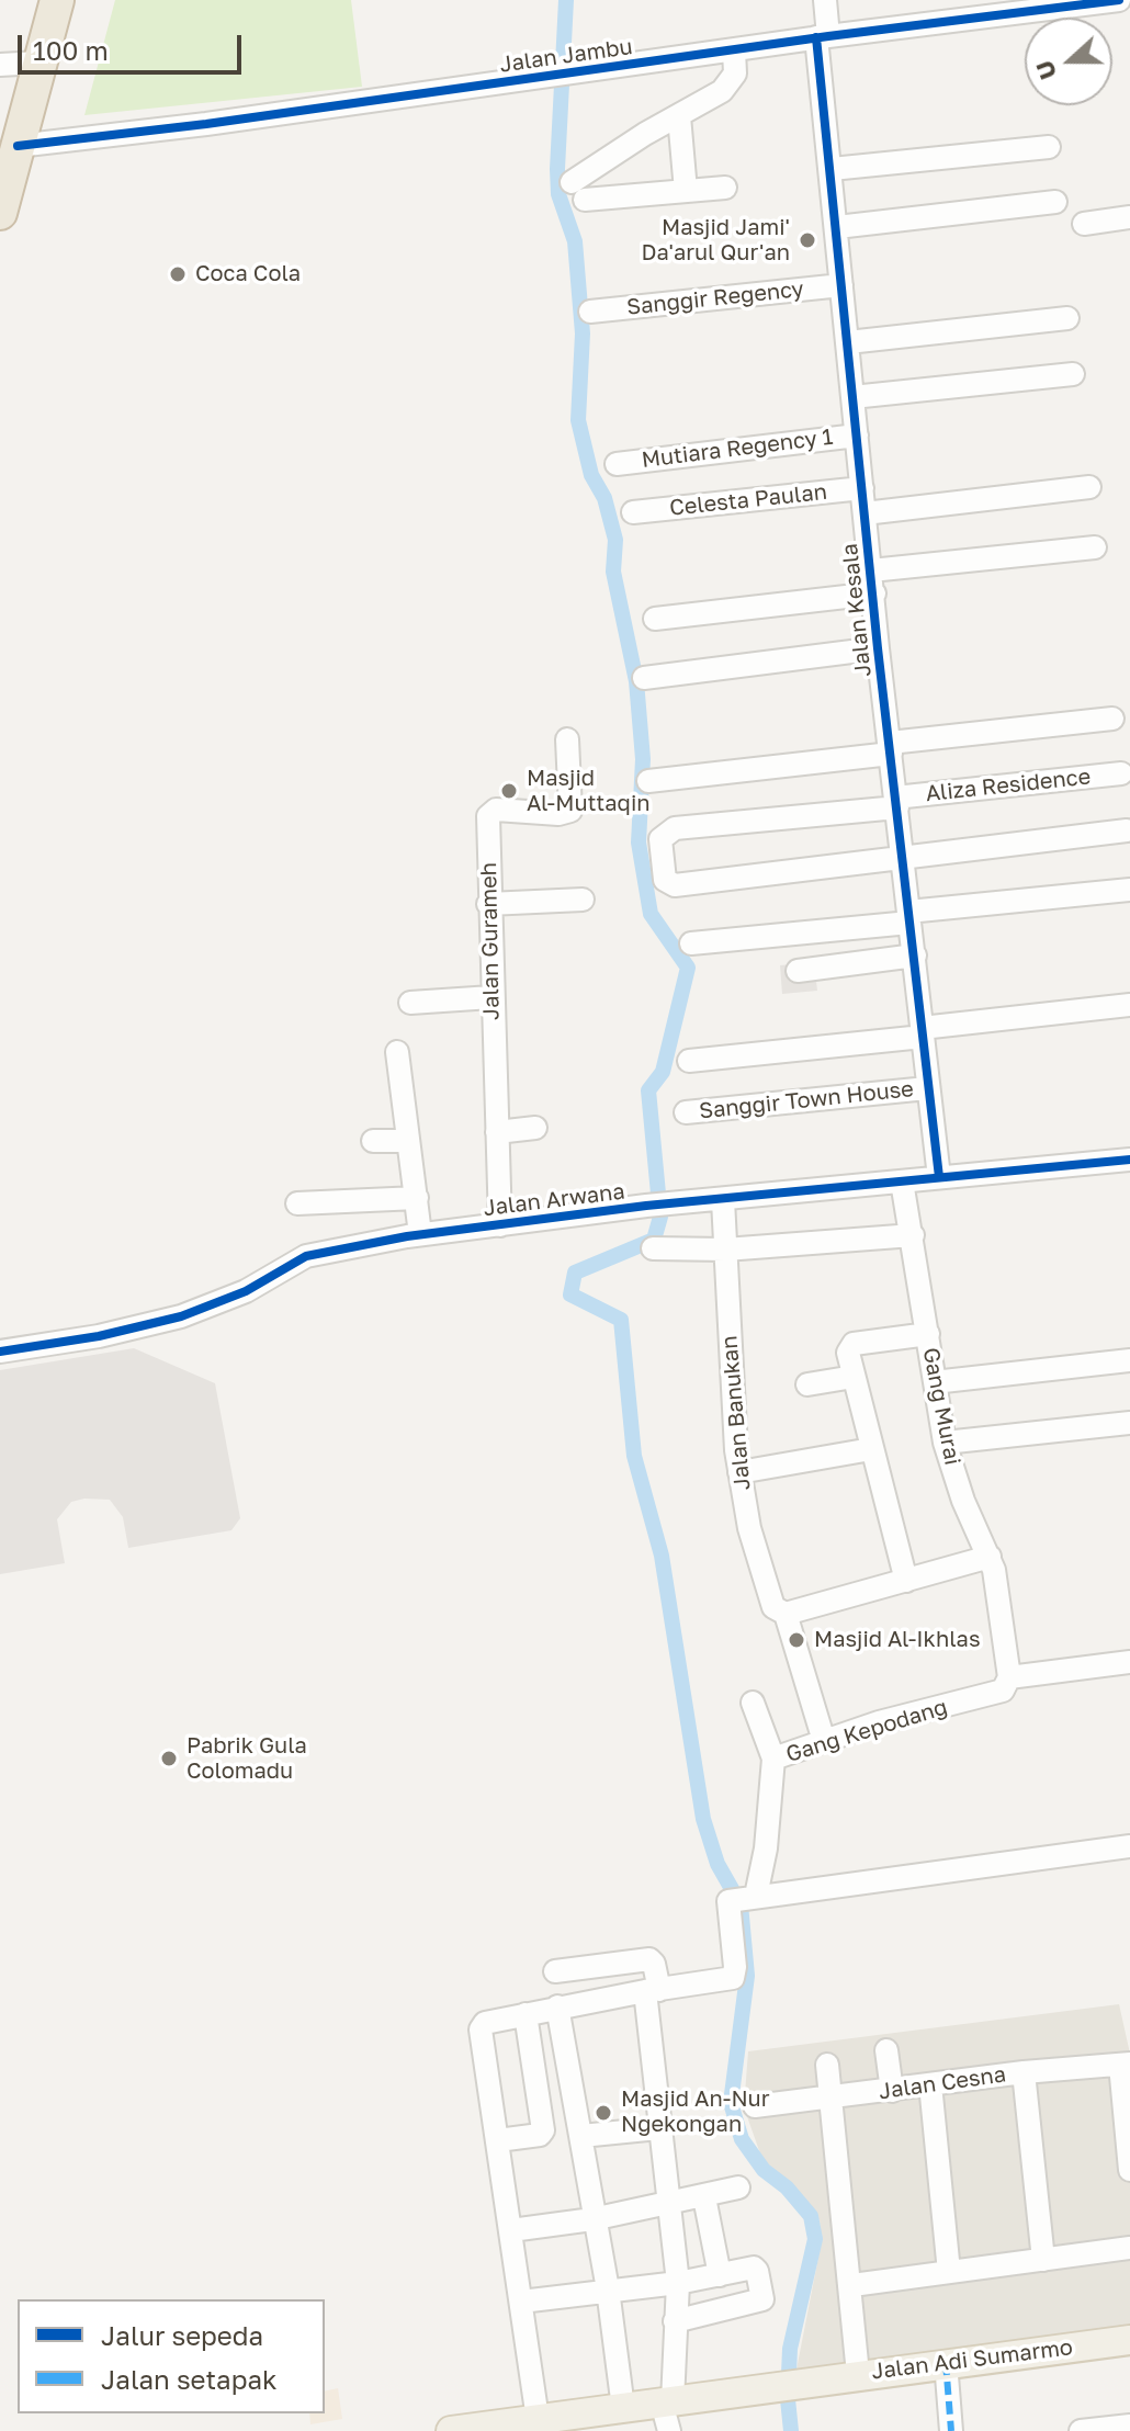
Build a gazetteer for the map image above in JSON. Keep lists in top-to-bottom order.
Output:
{
  "streets": {
    "main road": ["Jalan Adi Sumarmo"],
    "street": [
      "Jalan Jambu",
      "Sanggir Regency",
      "Mutiara Regency 1",
      "Celesta Paulan",
      "Jalan Kesala",
      "Aliza Residence",
      "Jalan Gurameh",
      "Sanggir Town House",
      "Jalan Arwana",
      "Gang Murai",
      "Jalan Banukan",
      "Gang Kepodang",
      "Jalan Cesna"
    ]
  },
  "crossings": [
    ["Jalan Jambu", "Jalan Kesala"],
    ["Sanggir Regency", "Jalan Kesala"],
    ["Mutiara Regency 1", "Jalan Kesala"],
    ["Celesta Paulan", "Jalan Kesala"],
    ["Jalan Kesala", "Aliza Residence"],
    ["Jalan Kesala", "Sanggir Town House"],
    ["Jalan Kesala", "Jalan Arwana"],
    ["Jalan Gurameh", "Jalan Arwana"],
    ["Jalan Arwana", "Gang Murai"],
    ["Jalan Arwana", "Jalan Banukan"],
    ["Gang Murai", "Gang Kepodang"],
    ["Jalan Banukan", "Gang Kepodang"]
  ],
  "places": [
    "Masjid Jami' Da'arul Qur'an",
    "Coca Cola",
    "Masjid Al-Muttaqin",
    "Masjid Al-Ikhlas",
    "Pabrik Gula Colomadu",
    "Masjid An-Nur Ngekongan"
  ],
  "legend": ["Jalur sepeda", "Jalan setapak"],
  "scale_bar": "100 m",
  "north": "left"
}
